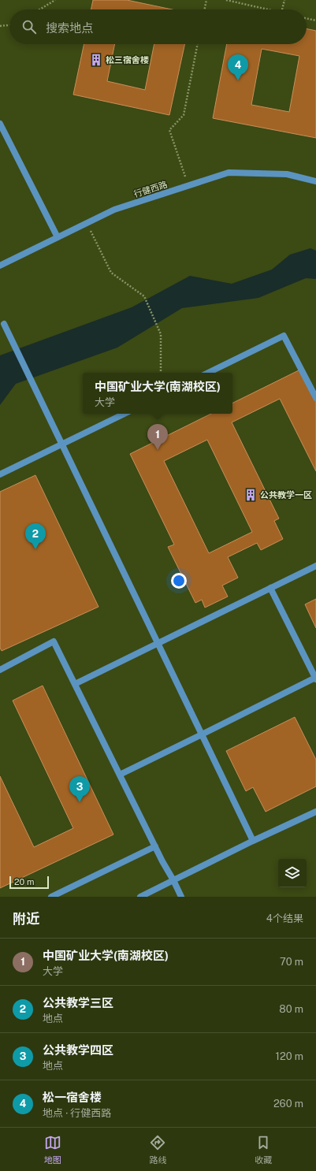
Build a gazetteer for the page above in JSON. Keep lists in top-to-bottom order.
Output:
{
  "streets": {
    "street": ["行健西路"]
  },
  "places": {
    "building": ["松三宿舍楼", "公共教学一区"]
  },
  "scale_bar": "20 m",
  "page": {
    "search": "搜索地点",
    "pins": [
      "4",
      "1",
      "2",
      "3"
    ],
    "popup": ["中国矿业大学(南湖校区)", "大学"],
    "scale": "20 m",
    "heading": ["附近", "4个结果"],
    "list": [
      {
        "mark": "1",
        "name": "中国矿业大学(南湖校区)",
        "note": "大学",
        "value": "70 m"
      },
      {
        "mark": "2",
        "name": "公共教学三区",
        "note": "地点",
        "value": "80 m"
      },
      {
        "mark": "3",
        "name": "公共教学四区",
        "note": "地点",
        "value": "120 m"
      },
      {
        "mark": "4",
        "name": "松一宿舍楼",
        "note": "地点 · 行健西路",
        "value": "260 m"
      }
    ],
    "nav": ["地图", "路线", "收藏"]
  }
}
